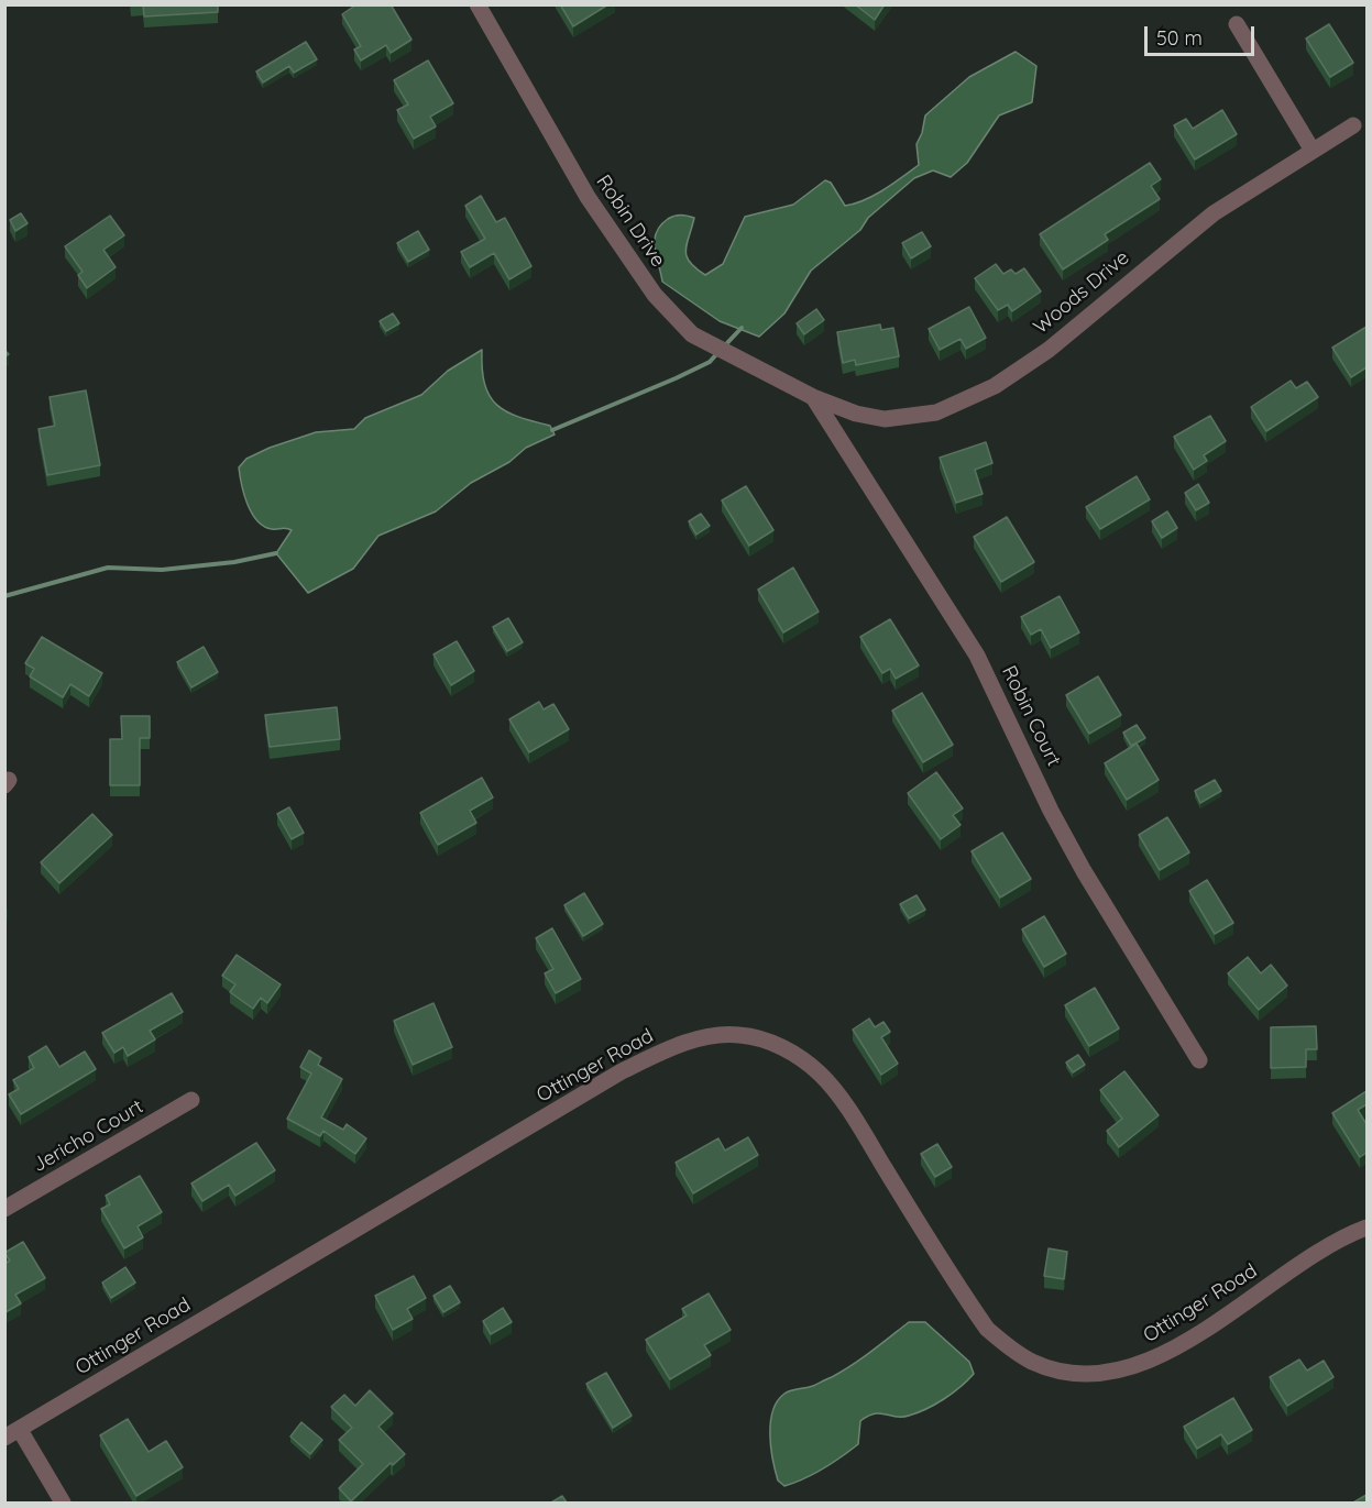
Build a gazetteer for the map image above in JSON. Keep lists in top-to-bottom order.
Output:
{
  "streets": {
    "street": [
      "Robin Drive",
      "Woods Drive",
      "Robin Court",
      "Ottinger Road",
      "Jericho Court"
    ]
  },
  "crossings": [
    ["Robin Drive", "Woods Drive"],
    ["Robin Drive", "Robin Court"],
    ["Woods Drive", "Robin Court"]
  ],
  "scale_bar": "50 m"
}
